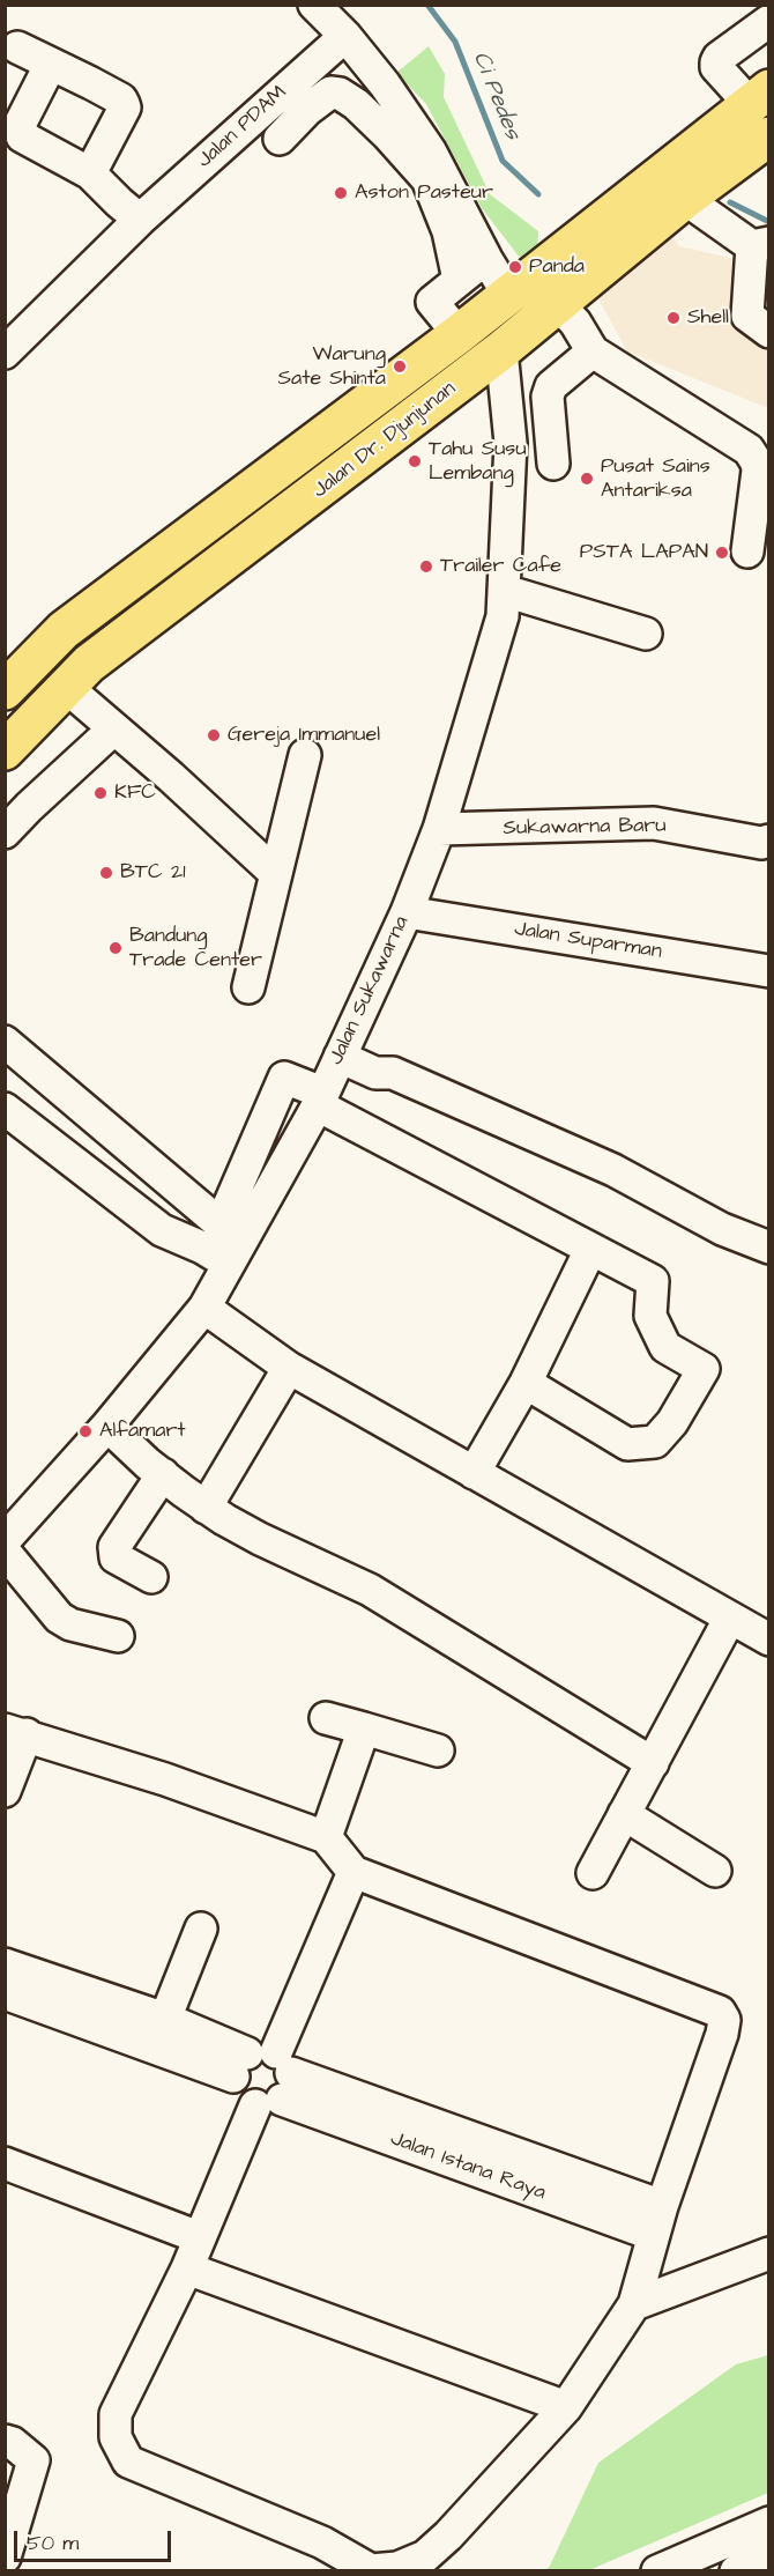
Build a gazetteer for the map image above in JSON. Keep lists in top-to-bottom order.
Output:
{
  "streets": {
    "highway": ["Jalan Dr. Djunjunan"],
    "street": [
      "Jalan PDAM",
      "Sukawarna Baru",
      "Jalan Suparman",
      "Jalan Sukawarna",
      "Jalan Istana Raya"
    ]
  },
  "crossings": [
    ["Jalan Dr. Djunjunan", "Jalan Sukawarna"],
    ["Sukawarna Baru", "Jalan Sukawarna"],
    ["Jalan Suparman", "Jalan Sukawarna"]
  ],
  "water": ["Ci Pedes"],
  "places": [
    "Aston Pasteur",
    "Panda",
    "Shell",
    "Warung Sate Shinta",
    "Tahu Susu Lembang",
    "Pusat Sains Antariksa",
    "PSTA LAPAN",
    "Trailer Cafe",
    "Gereja Immanuel",
    "KFC",
    "BTC 21",
    "Bandung Trade Center",
    "Alfamart"
  ],
  "scale_bar": "50 m"
}
